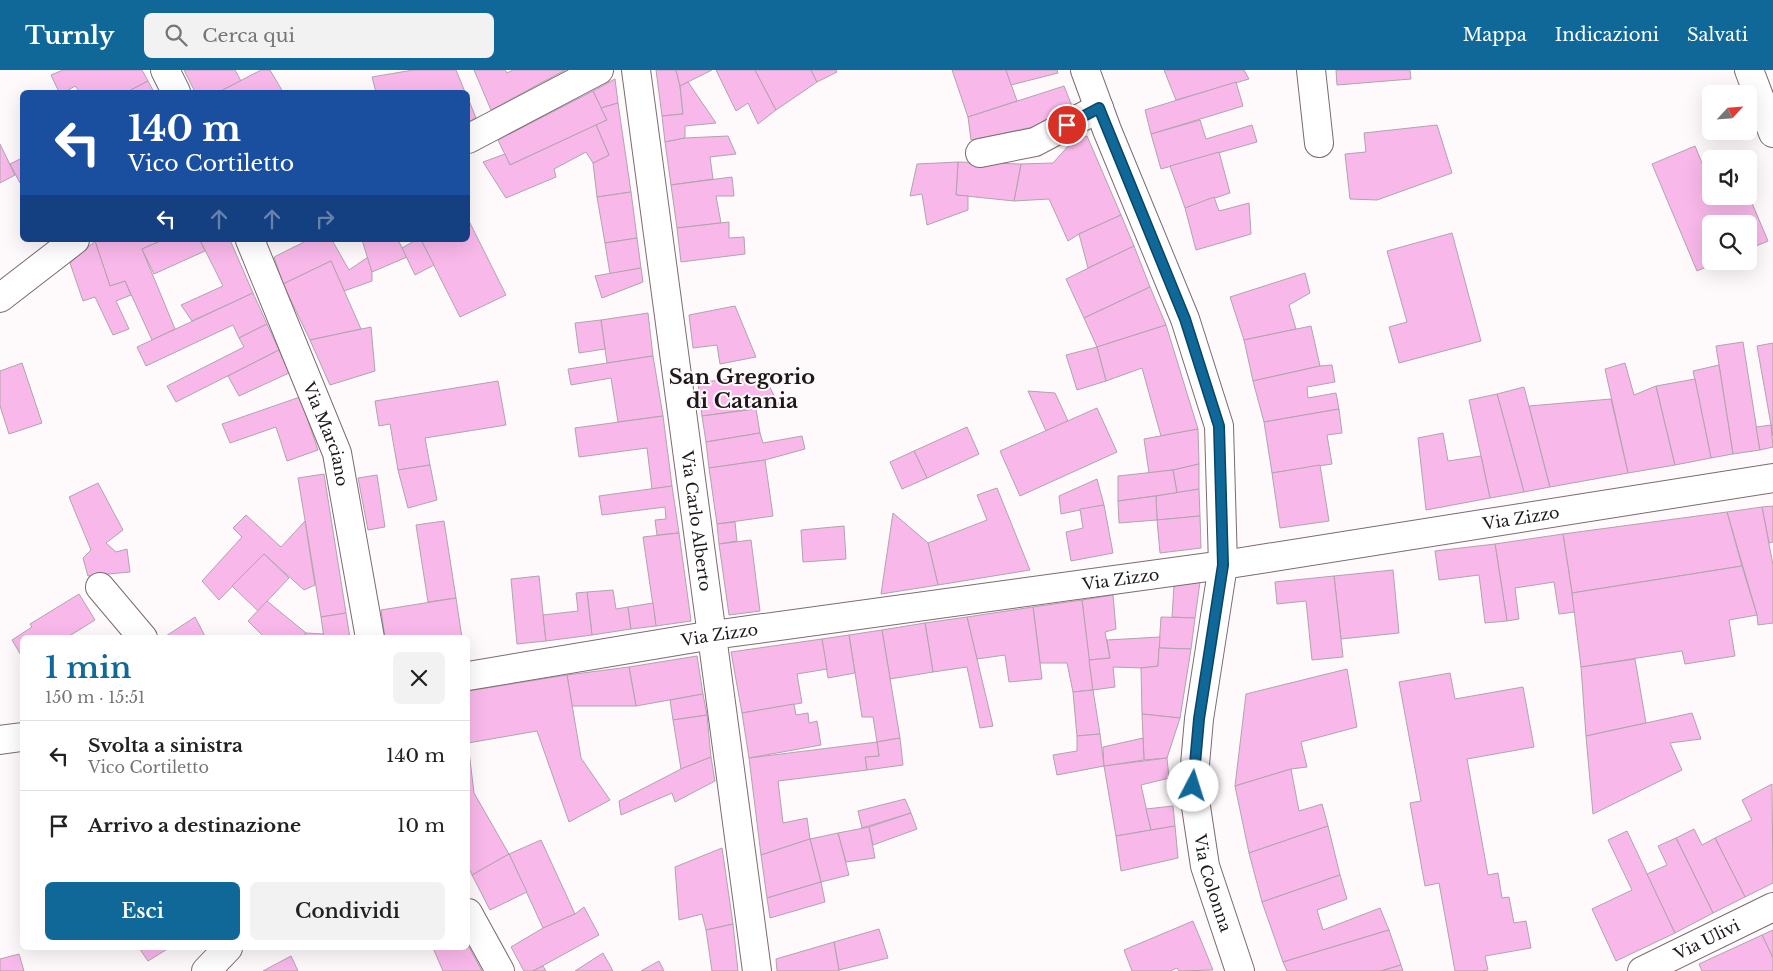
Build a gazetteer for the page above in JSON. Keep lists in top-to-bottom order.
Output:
{
  "streets": {
    "street": [
      "Via Marciano",
      "Via Zizzo",
      "Via Carlo Alberto",
      "Via Colonna",
      "Via Ulivi"
    ]
  },
  "crossings": [
    ["Via Zizzo", "Via Carlo Alberto"],
    ["Via Zizzo", "Via Colonna"]
  ],
  "districts": ["San Gregorio di Catania"],
  "north": "top right",
  "page": {
    "header": "Turnly",
    "search": "Cerca qui",
    "nav": ["Mappa", "Indicazioni", "Salvati"],
    "turn": ["140 m", "Vico Cortiletto"],
    "heading": ["1 min", "150 m · 15:51"],
    "list": [
      {
        "name": "Svolta a sinistra",
        "note": "Vico Cortiletto",
        "value": "140 m"
      },
      {
        "name": "Arrivo a destinazione",
        "value": "10 m"
      }
    ],
    "buttons": ["Esci", "Condividi"]
  }
}
